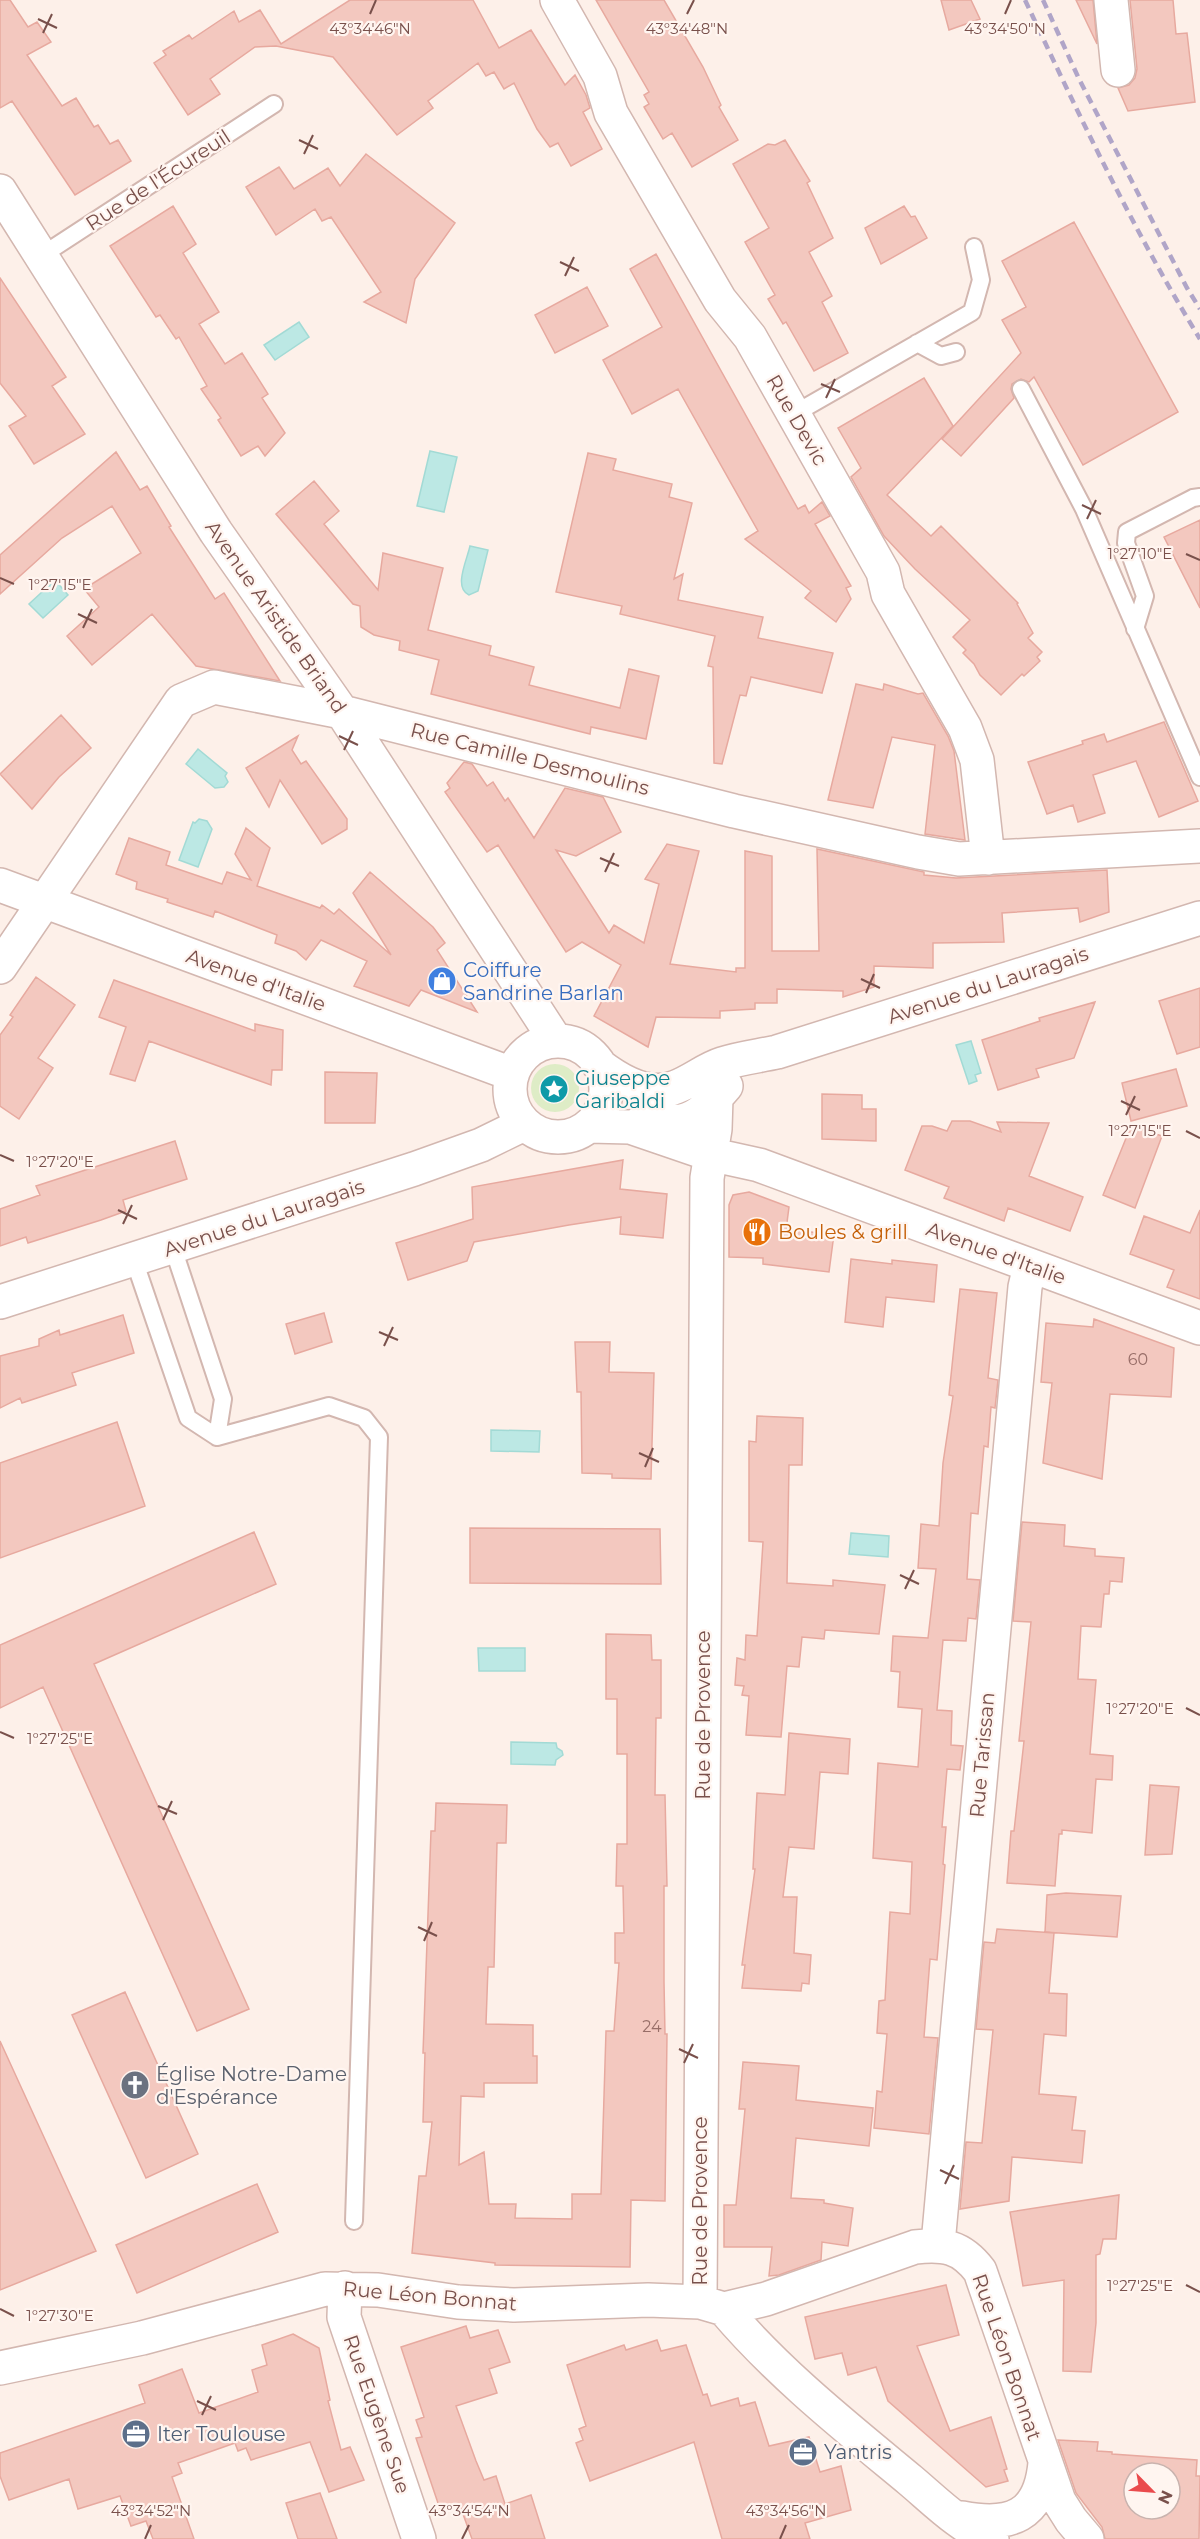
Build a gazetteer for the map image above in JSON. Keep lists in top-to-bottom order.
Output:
{
  "streets": {
    "street": [
      "Rue Devic",
      "Avenue Aristide Briand",
      "Rue Camille Desmoulins",
      "Avenue d'Italie",
      "Avenue du Lauragais",
      "Rue de Provence",
      "Rue Tarissan",
      "Rue Léon Bonnat",
      "Rue Eugène Sue"
    ],
    "lane": ["Rue de l'Écureuil"]
  },
  "crossings": [
    ["Rue de l'Écureuil", "Avenue Aristide Briand"],
    ["Rue Devic", "Rue Camille Desmoulins"],
    ["Avenue Aristide Briand", "Rue Camille Desmoulins"],
    ["Avenue Aristide Briand", "Avenue d'Italie"],
    ["Avenue Aristide Briand", "Avenue du Lauragais"],
    ["Rue Camille Desmoulins", "Avenue d'Italie"],
    ["Avenue d'Italie", "Avenue du Lauragais"],
    ["Avenue d'Italie", "Rue de Provence"],
    ["Avenue d'Italie", "Rue Tarissan"],
    ["Avenue du Lauragais", "Rue de Provence"],
    ["Rue de Provence", "Rue Léon Bonnat"],
    ["Rue Tarissan", "Rue Léon Bonnat"],
    ["Rue Léon Bonnat", "Rue Eugène Sue"]
  ],
  "places": {
    "shop": ["Coiffure Sandrine Barlan"],
    "place": ["Giuseppe Garibaldi"],
    "restaurant": ["Boules & grill"],
    "church": ["Église Notre-Dame d'Espérance"],
    "office": ["Iter Toulouse", "Yantris"]
  },
  "house_numbers": ["60", "24"],
  "north": "bottom right",
  "coordinates": [
    "43°34'48\"N",
    "43°34'50\"N",
    "43°34'46\"N",
    "1°27'10\"E",
    "1°27'15\"E",
    "1°27'20\"E",
    "1°27'25\"E",
    "1°27'30\"E",
    "43°34'52\"N",
    "43°34'54\"N",
    "43°34'56\"N"
  ]
}
